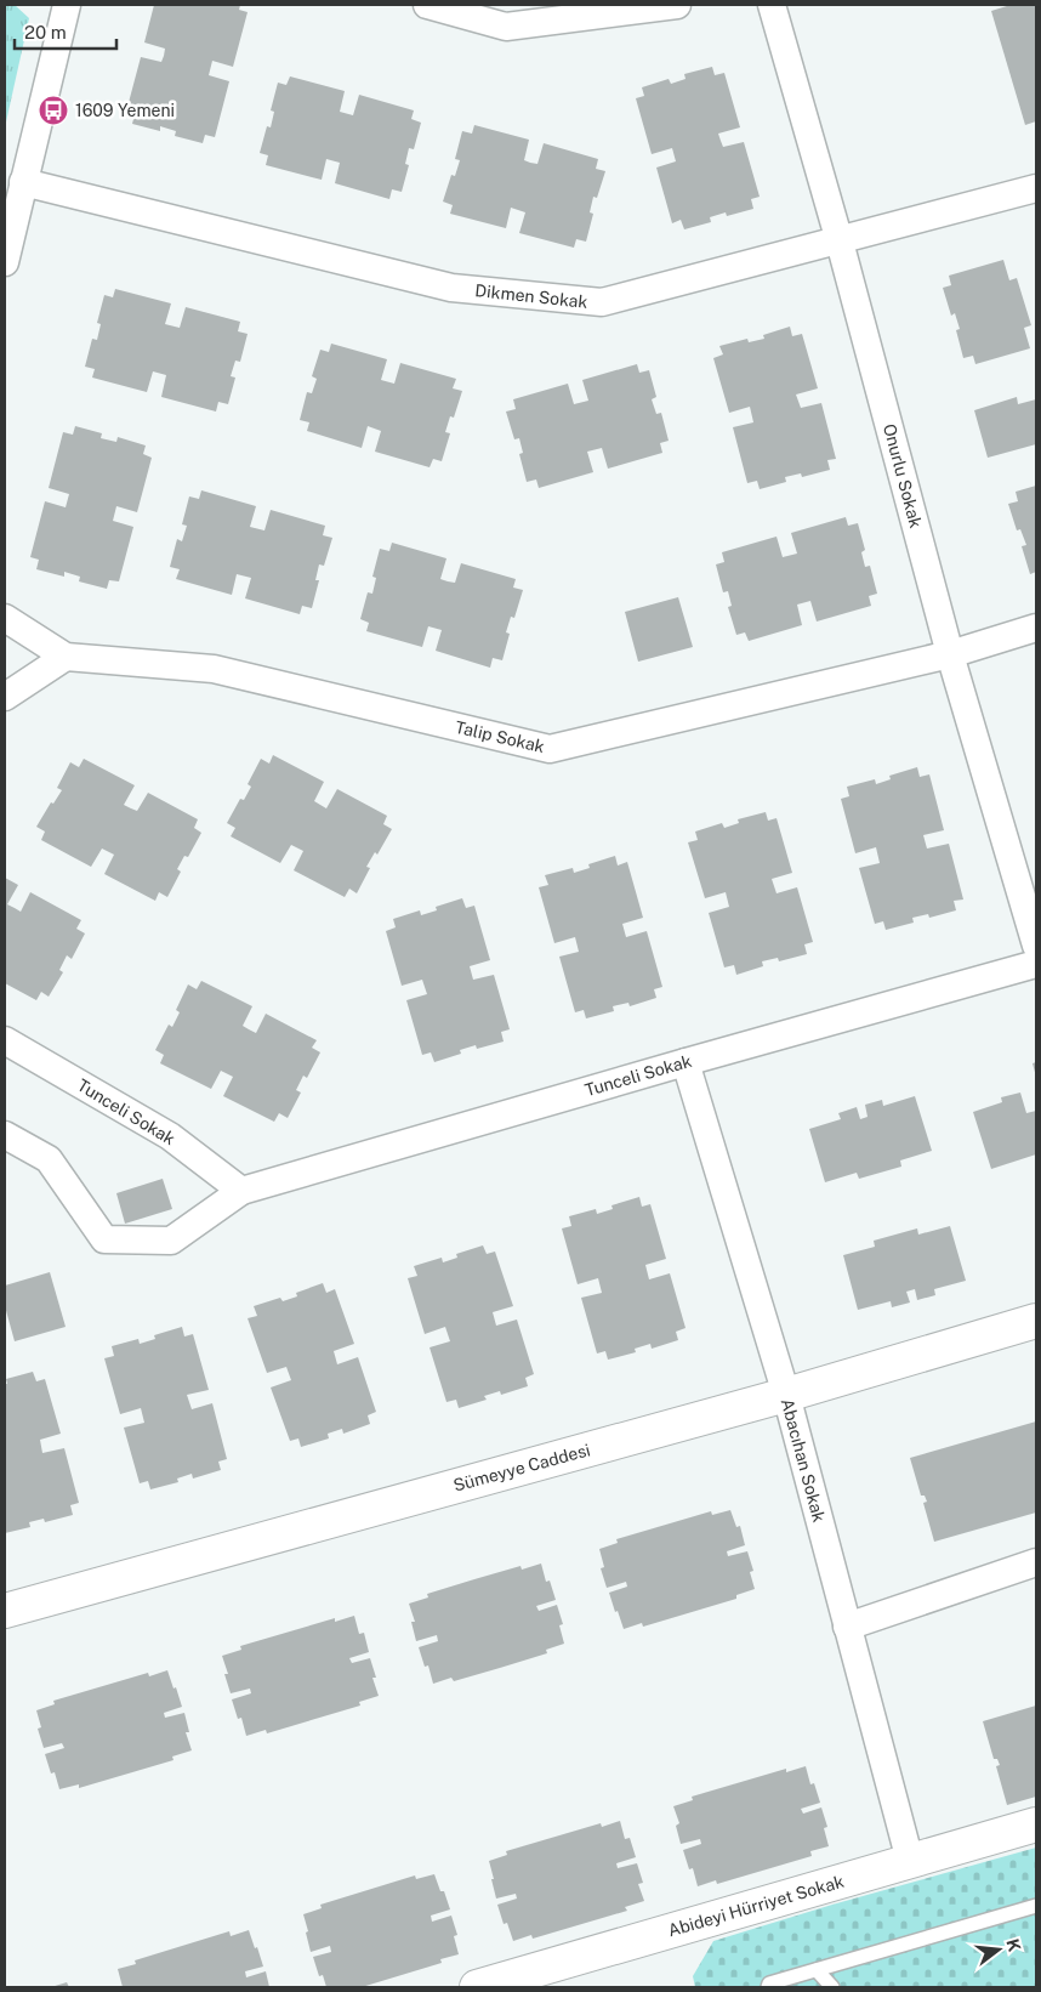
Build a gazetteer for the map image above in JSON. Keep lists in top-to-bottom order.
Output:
{
  "streets": {
    "street": [
      "Dikmen Sokak",
      "Onurlu Sokak",
      "Talip Sokak",
      "Tunceli Sokak",
      "Abacıhan Sokak",
      "Sümeyye Caddesi",
      "Abideyi Hürriyet Sokak"
    ]
  },
  "crossings": [
    ["Dikmen Sokak", "Onurlu Sokak"],
    ["Onurlu Sokak", "Talip Sokak"],
    ["Tunceli Sokak", "Abacıhan Sokak"],
    ["Abacıhan Sokak", "Sümeyye Caddesi"],
    ["Abacıhan Sokak", "Abideyi Hürriyet Sokak"]
  ],
  "places": {
    "bus stop": ["1609 Yemeni"]
  },
  "scale_bar": "20 m",
  "north": "right"
}
